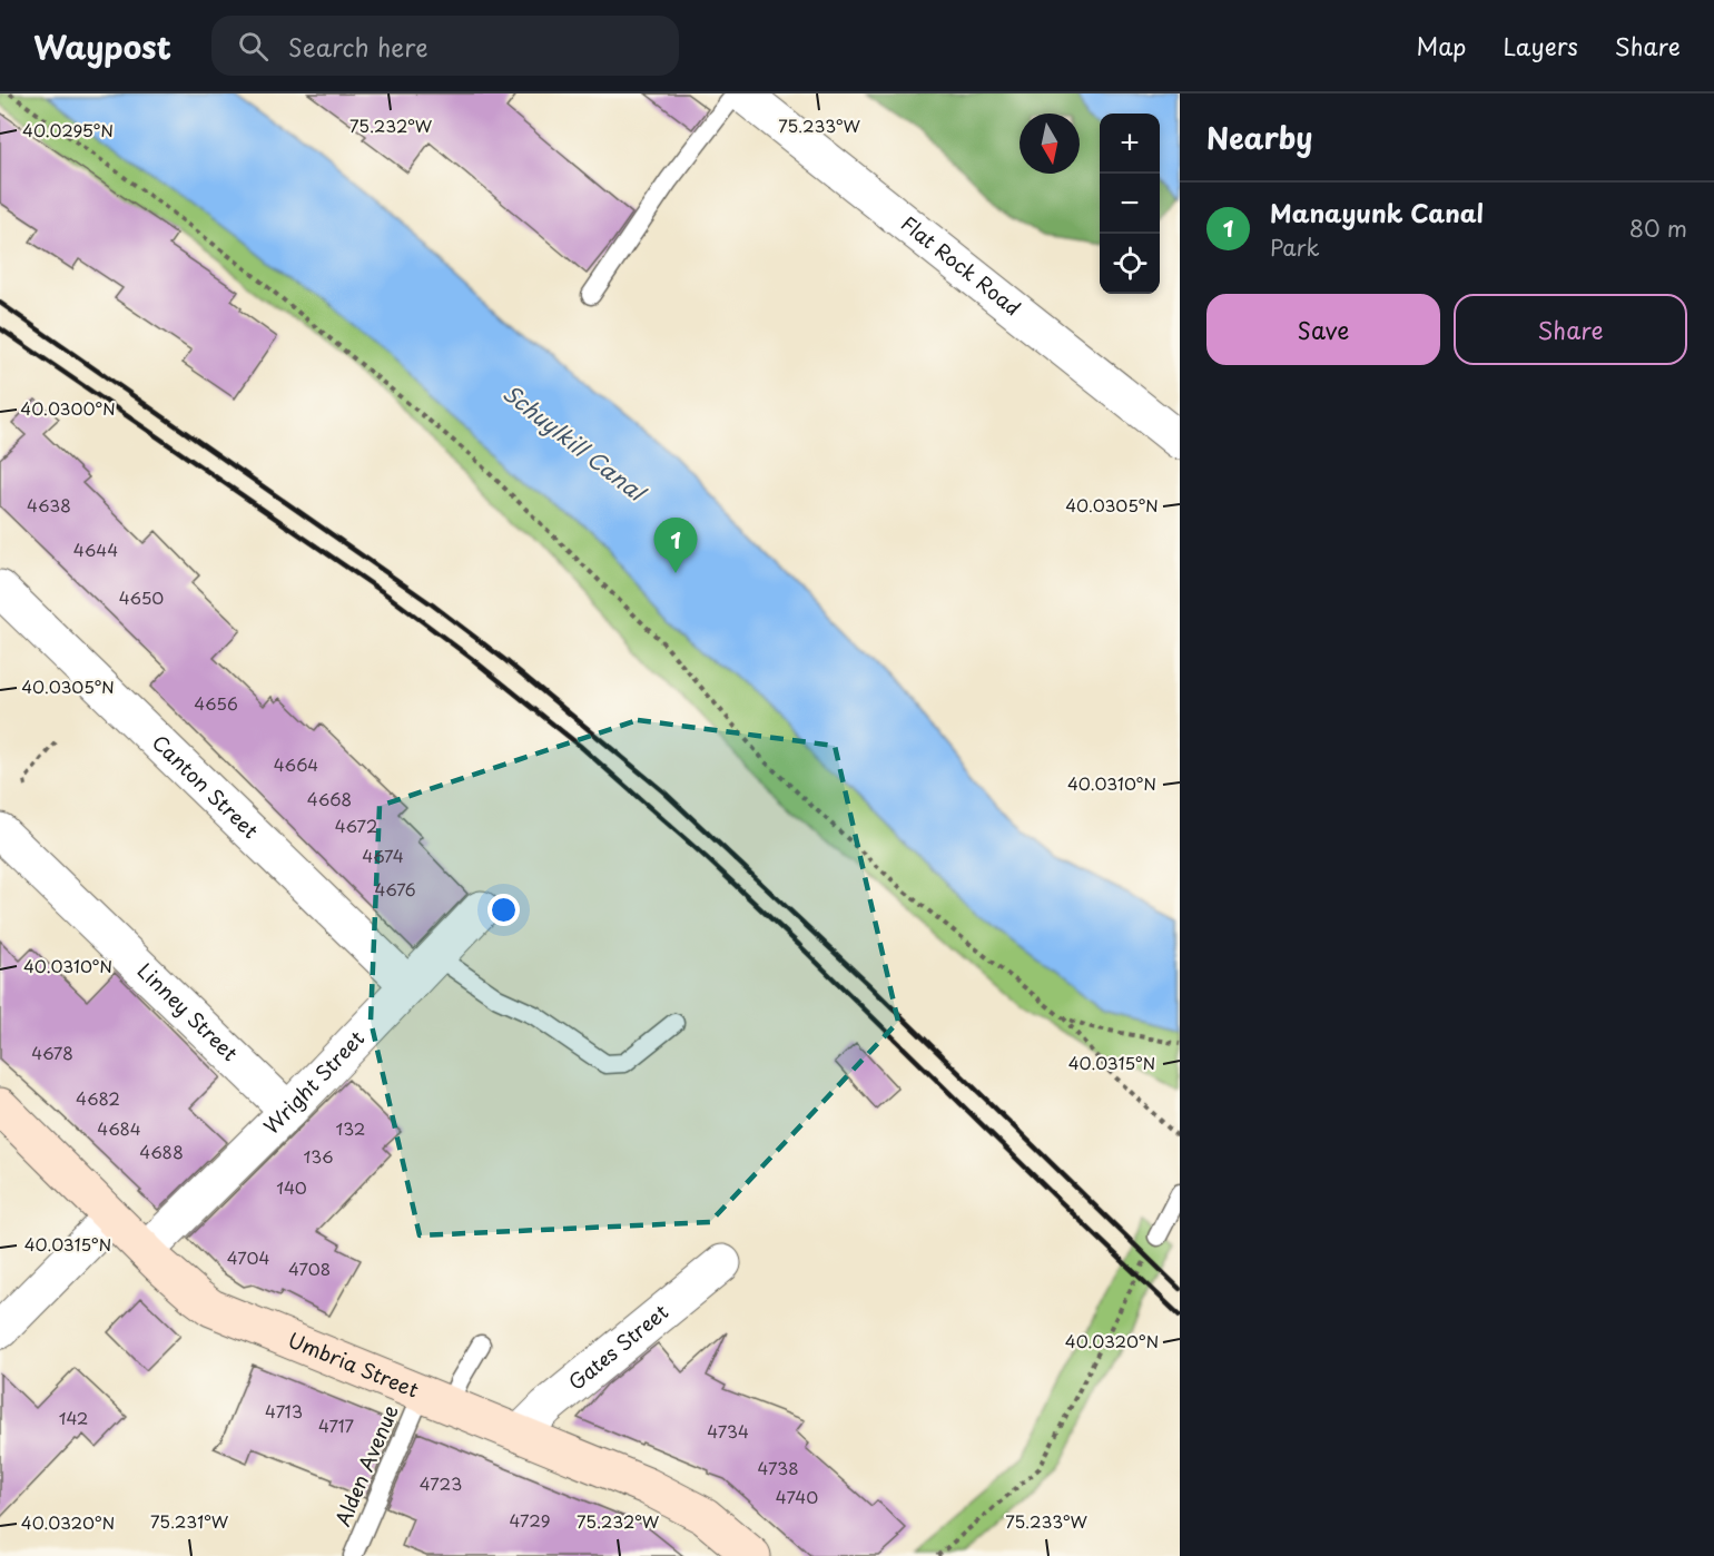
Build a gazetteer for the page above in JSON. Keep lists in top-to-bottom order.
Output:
{
  "streets": {
    "main road": ["Umbria Street"],
    "street": [
      "Flat Rock Road",
      "Canton Street",
      "Linney Street",
      "Wright Street",
      "Gates Street"
    ],
    "lane": ["Alden Avenue"]
  },
  "crossings": [
    ["Canton Street", "Wright Street"],
    ["Linney Street", "Wright Street"],
    ["Wright Street", "Umbria Street"],
    ["Gates Street", "Umbria Street"],
    ["Umbria Street", "Alden Avenue"]
  ],
  "water": ["Schuylkill Canal"],
  "house_numbers": [
    "4638",
    "4644",
    "4650",
    "4656",
    "4664",
    "4668",
    "4672",
    "4674",
    "4676",
    "4678",
    "4682",
    "4684",
    "132",
    "4688",
    "136",
    "140",
    "4704",
    "4708",
    "4713",
    "142",
    "4717",
    "4734",
    "4738",
    "4723",
    "4740",
    "4729"
  ],
  "north": "bottom",
  "page": {
    "header": "Waypost",
    "search": "Search here",
    "nav": ["Map", "Layers", "Share"],
    "heading": "Nearby",
    "map_buttons": ["+", "−"],
    "list": [
      {
        "mark": "1",
        "name": "Manayunk Canal",
        "note": "Park",
        "value": "80 m"
      }
    ],
    "buttons": ["Save", "Share"],
    "pins": "1"
  },
  "coordinates": [
    "75.232°W",
    "75.233°W",
    "40.0295°N",
    "40.0300°N",
    "40.0305°N",
    "40.0310°N",
    "40.0315°N",
    "40.0320°N",
    "75.231°W"
  ]
}
